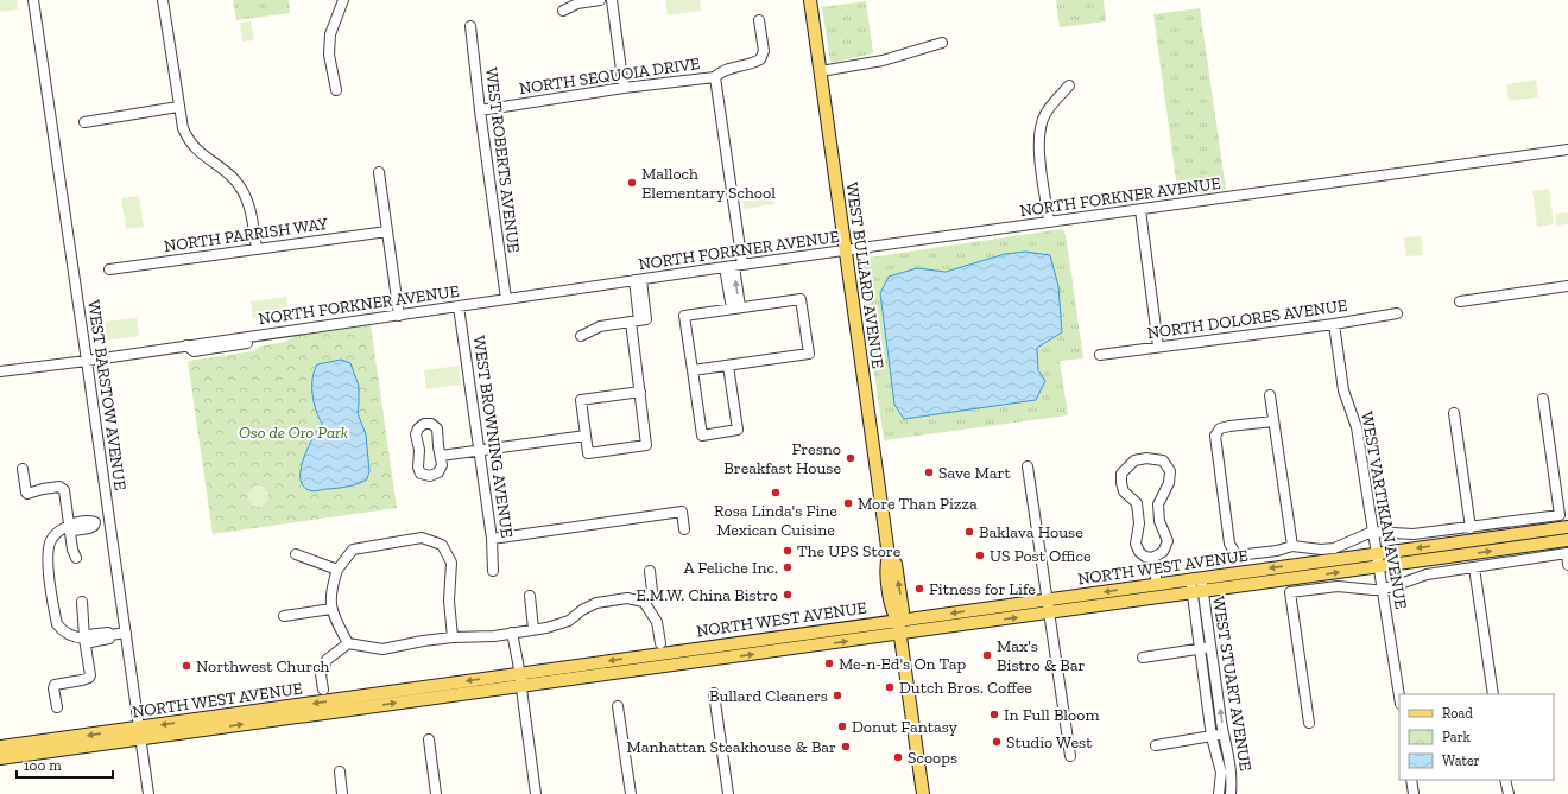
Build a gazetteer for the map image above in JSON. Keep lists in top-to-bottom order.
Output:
{
  "streets": {
    "main road": ["WEST BULLARD AVENUE", "NORTH WEST AVENUE"],
    "street": [
      "NORTH SEQUOIA DRIVE",
      "WEST ROBERTS AVENUE",
      "NORTH FORKNER AVENUE",
      "NORTH PARRISH WAY",
      "NORTH DOLORES AVENUE",
      "WEST BARSTOW AVENUE",
      "WEST BROWNING AVENUE",
      "WEST VARTIKIAN AVENUE",
      "WEST STUART AVENUE"
    ]
  },
  "crossings": [
    ["NORTH SEQUOIA DRIVE", "WEST ROBERTS AVENUE"],
    ["WEST ROBERTS AVENUE", "NORTH FORKNER AVENUE"],
    ["NORTH FORKNER AVENUE", "WEST BULLARD AVENUE"],
    ["NORTH FORKNER AVENUE", "WEST BARSTOW AVENUE"],
    ["NORTH FORKNER AVENUE", "WEST BROWNING AVENUE"],
    ["WEST BULLARD AVENUE", "NORTH WEST AVENUE"],
    ["NORTH DOLORES AVENUE", "WEST VARTIKIAN AVENUE"],
    ["WEST BARSTOW AVENUE", "NORTH WEST AVENUE"],
    ["WEST VARTIKIAN AVENUE", "NORTH WEST AVENUE"],
    ["NORTH WEST AVENUE", "WEST STUART AVENUE"]
  ],
  "parks": ["Oso de Oro Park"],
  "places": [
    "Malloch Elementary School",
    "Fresno Breakfast House",
    "Save Mart",
    "Rosa Linda's Fine Mexican Cuisine",
    "More Than Pizza",
    "Baklava House",
    "The UPS Store",
    "US Post Office",
    "A Feliche Inc.",
    "Fitness for Life",
    "E.M.W. China Bistro",
    "Max's Bistro & Bar",
    "Me-n-Ed's On Tap",
    "Northwest Church",
    "Dutch Bros. Coffee",
    "Bullard Cleaners",
    "In Full Bloom",
    "Donut Fantasy",
    "Studio West",
    "Manhattan Steakhouse & Bar",
    "Scoops"
  ],
  "legend": ["Road", "Park", "Water"],
  "scale_bar": "100 m"
}
